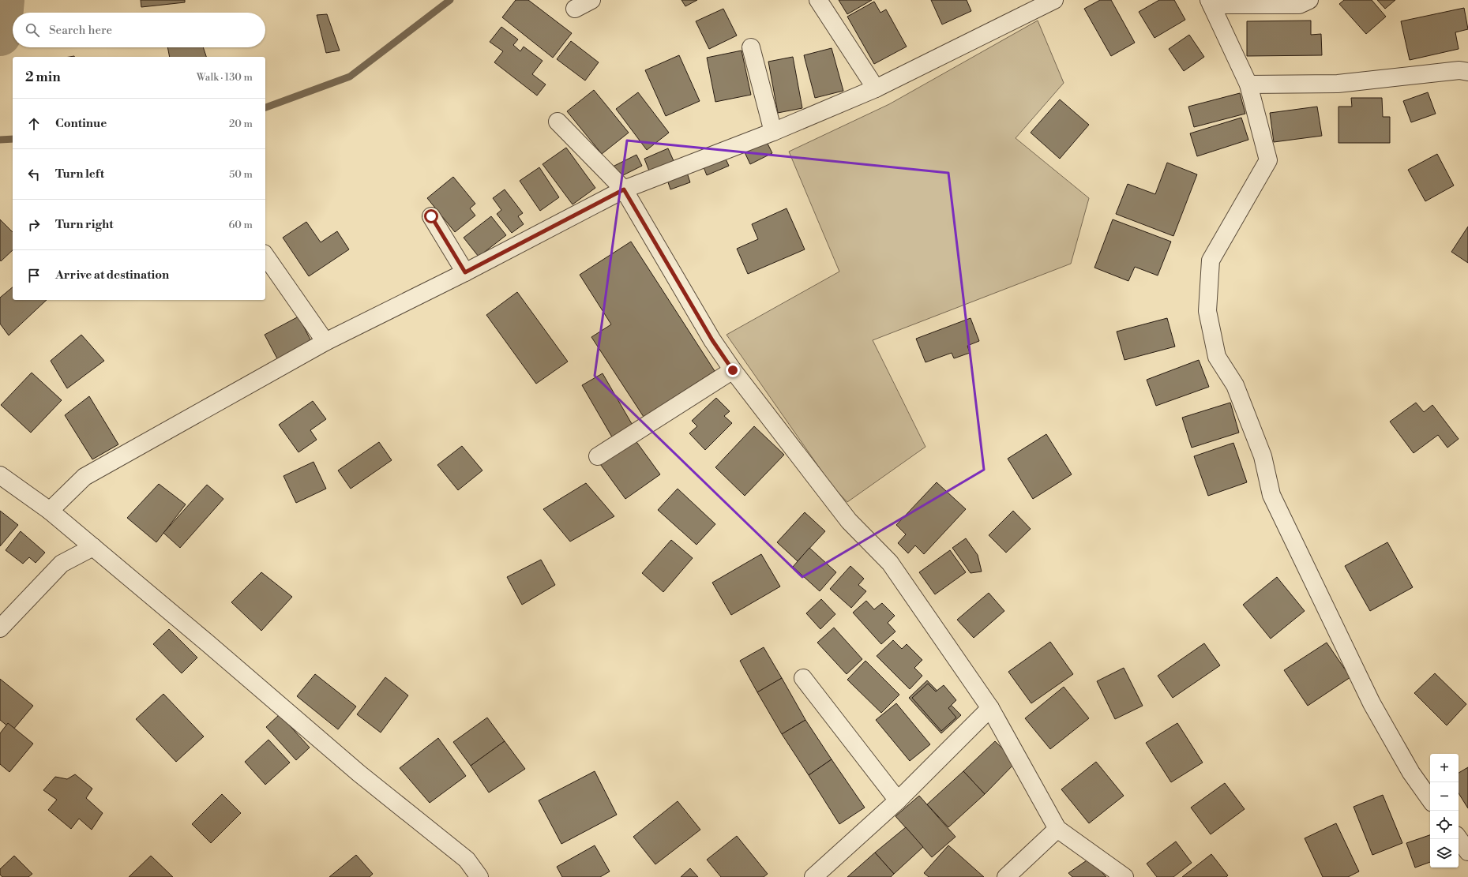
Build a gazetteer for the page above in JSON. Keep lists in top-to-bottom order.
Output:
{
  "page": {
    "search": "Search here",
    "heading": ["2 min", "Walk · 130 m"],
    "list": [
      ["Continue", "20 m"],
      ["Turn left", "50 m"],
      ["Turn right", "60 m"],
      "Arrive at destination"
    ],
    "map_buttons": ["+", "−"]
  }
}
